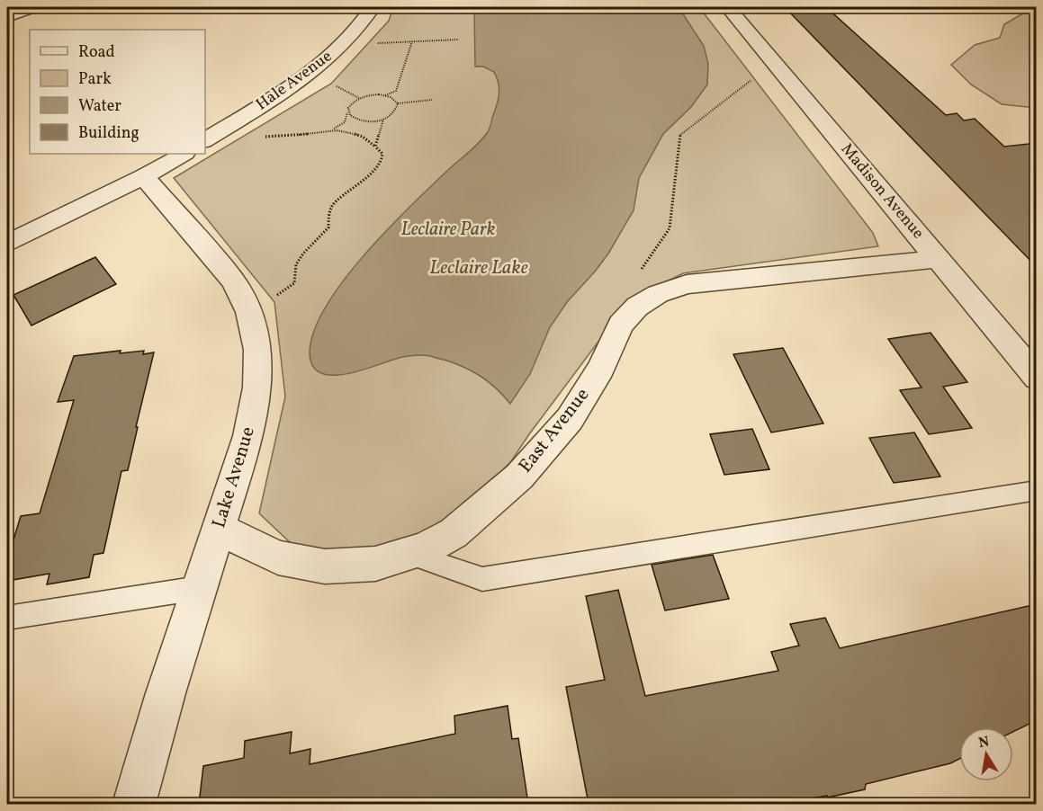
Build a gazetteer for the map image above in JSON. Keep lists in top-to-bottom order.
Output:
{
  "streets": {
    "street": [
      "Hale Avenue",
      "Madison Avenue",
      "East Avenue",
      "Lake Avenue"
    ]
  },
  "crossings": [
    ["Madison Avenue", "East Avenue"],
    ["East Avenue", "Lake Avenue"]
  ],
  "water": ["Leclaire Lake"],
  "parks": ["Leclaire Park"],
  "legend": [
    "Road",
    "Park",
    "Water",
    "Building"
  ],
  "north": "top"
}
